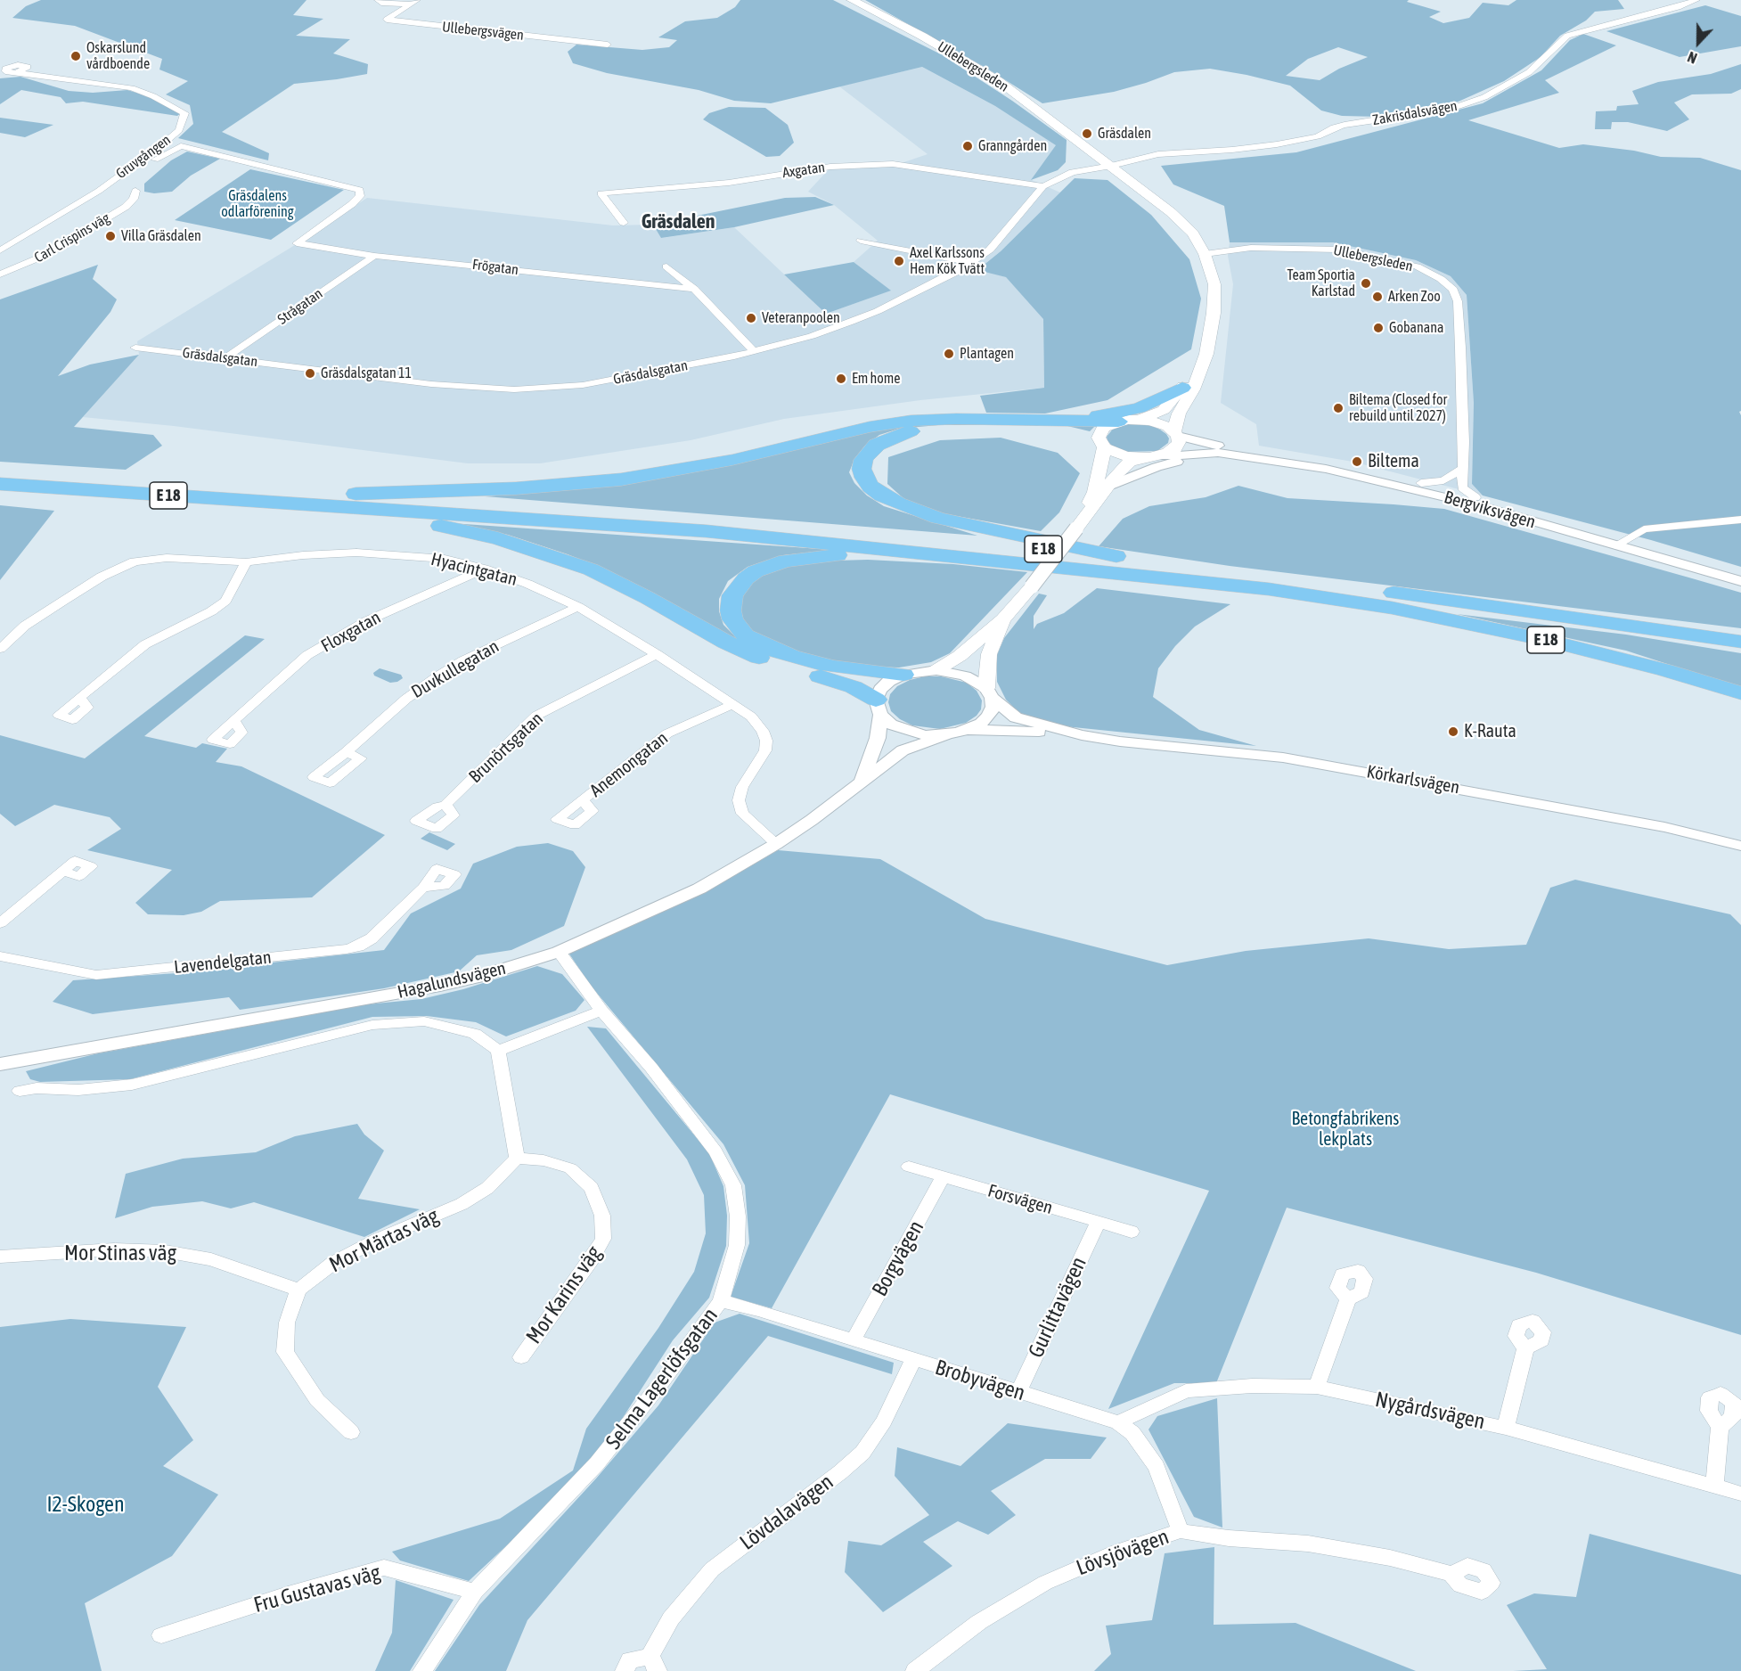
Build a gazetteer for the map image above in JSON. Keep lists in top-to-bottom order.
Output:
{
  "streets": {
    "highway": ["E 18"],
    "main road": ["Ullebergsleden"],
    "street": [
      "Ullebergsvägen",
      "Zakrisdalsvägen",
      "Gruvgången",
      "Axgatan",
      "Carl Crispins väg",
      "Frögatan",
      "Strågatan",
      "Gräsdalsgatan",
      "Bergviksvägen",
      "Hyacintgatan",
      "Floxgatan",
      "Duvkullegatan",
      "Brunörtsgatan",
      "Anemongatan",
      "Körkarlsvägen",
      "Lavendelgatan",
      "Hagalundsvägen",
      "Forsvägen",
      "Mor Märtas väg",
      "Mor Stinas väg",
      "Borgvägen",
      "Mor Karins väg",
      "Gurlittavägen",
      "Selma Lagerlöfsgatan",
      "Brobyvägen",
      "Nygårdsvägen",
      "Lövdalavägen",
      "Lövsjövägen",
      "Fru Gustavas väg"
    ]
  },
  "crossings": [
    ["Ullebergsleden", "Zakrisdalsvägen"],
    ["Ullebergsleden", "Gräsdalsgatan"],
    ["Ullebergsleden", "Bergviksvägen"],
    ["Zakrisdalsvägen", "Gräsdalsgatan"],
    ["Gruvgången", "Frögatan"],
    ["Axgatan", "Gräsdalsgatan"],
    ["Frögatan", "Strågatan"],
    ["Strågatan", "Gräsdalsgatan"],
    ["Hyacintgatan", "Floxgatan"],
    ["Hyacintgatan", "Duvkullegatan"],
    ["Hyacintgatan", "Brunörtsgatan"],
    ["Hyacintgatan", "Anemongatan"],
    ["Hyacintgatan", "Hagalundsvägen"],
    ["Körkarlsvägen", "Hagalundsvägen"],
    ["Hagalundsvägen", "Selma Lagerlöfsgatan"],
    ["Forsvägen", "Borgvägen"],
    ["Forsvägen", "Gurlittavägen"],
    ["Mor Märtas väg", "Mor Stinas väg"],
    ["Mor Märtas väg", "Mor Karins väg"],
    ["Borgvägen", "Brobyvägen"],
    ["Gurlittavägen", "Brobyvägen"],
    ["Selma Lagerlöfsgatan", "Brobyvägen"],
    ["Selma Lagerlöfsgatan", "Fru Gustavas väg"],
    ["Brobyvägen", "Nygårdsvägen"],
    ["Brobyvägen", "Lövdalavägen"],
    ["Brobyvägen", "Lövsjövägen"]
  ],
  "districts": ["Gräsdalen"],
  "parks": ["Gräsdalens odlarförening", "Betongfabrikens lekplats", "I2-Skogen"],
  "places": [
    "Oskarslund vårdboende",
    "Gräsdalen",
    "Granngården",
    "Villa Gräsdalen",
    "Axel Karlssons Hem Kök Tvätt",
    "Team Sportia Karlstad",
    "Arken Zoo",
    "Veteranpoolen",
    "Gobanana",
    "Plantagen",
    "Gräsdalsgatan 11",
    "Em home",
    "Biltema (Closed for rebuild until 2027)",
    "Biltema",
    "K-Rauta"
  ],
  "north": "bottom"
}
